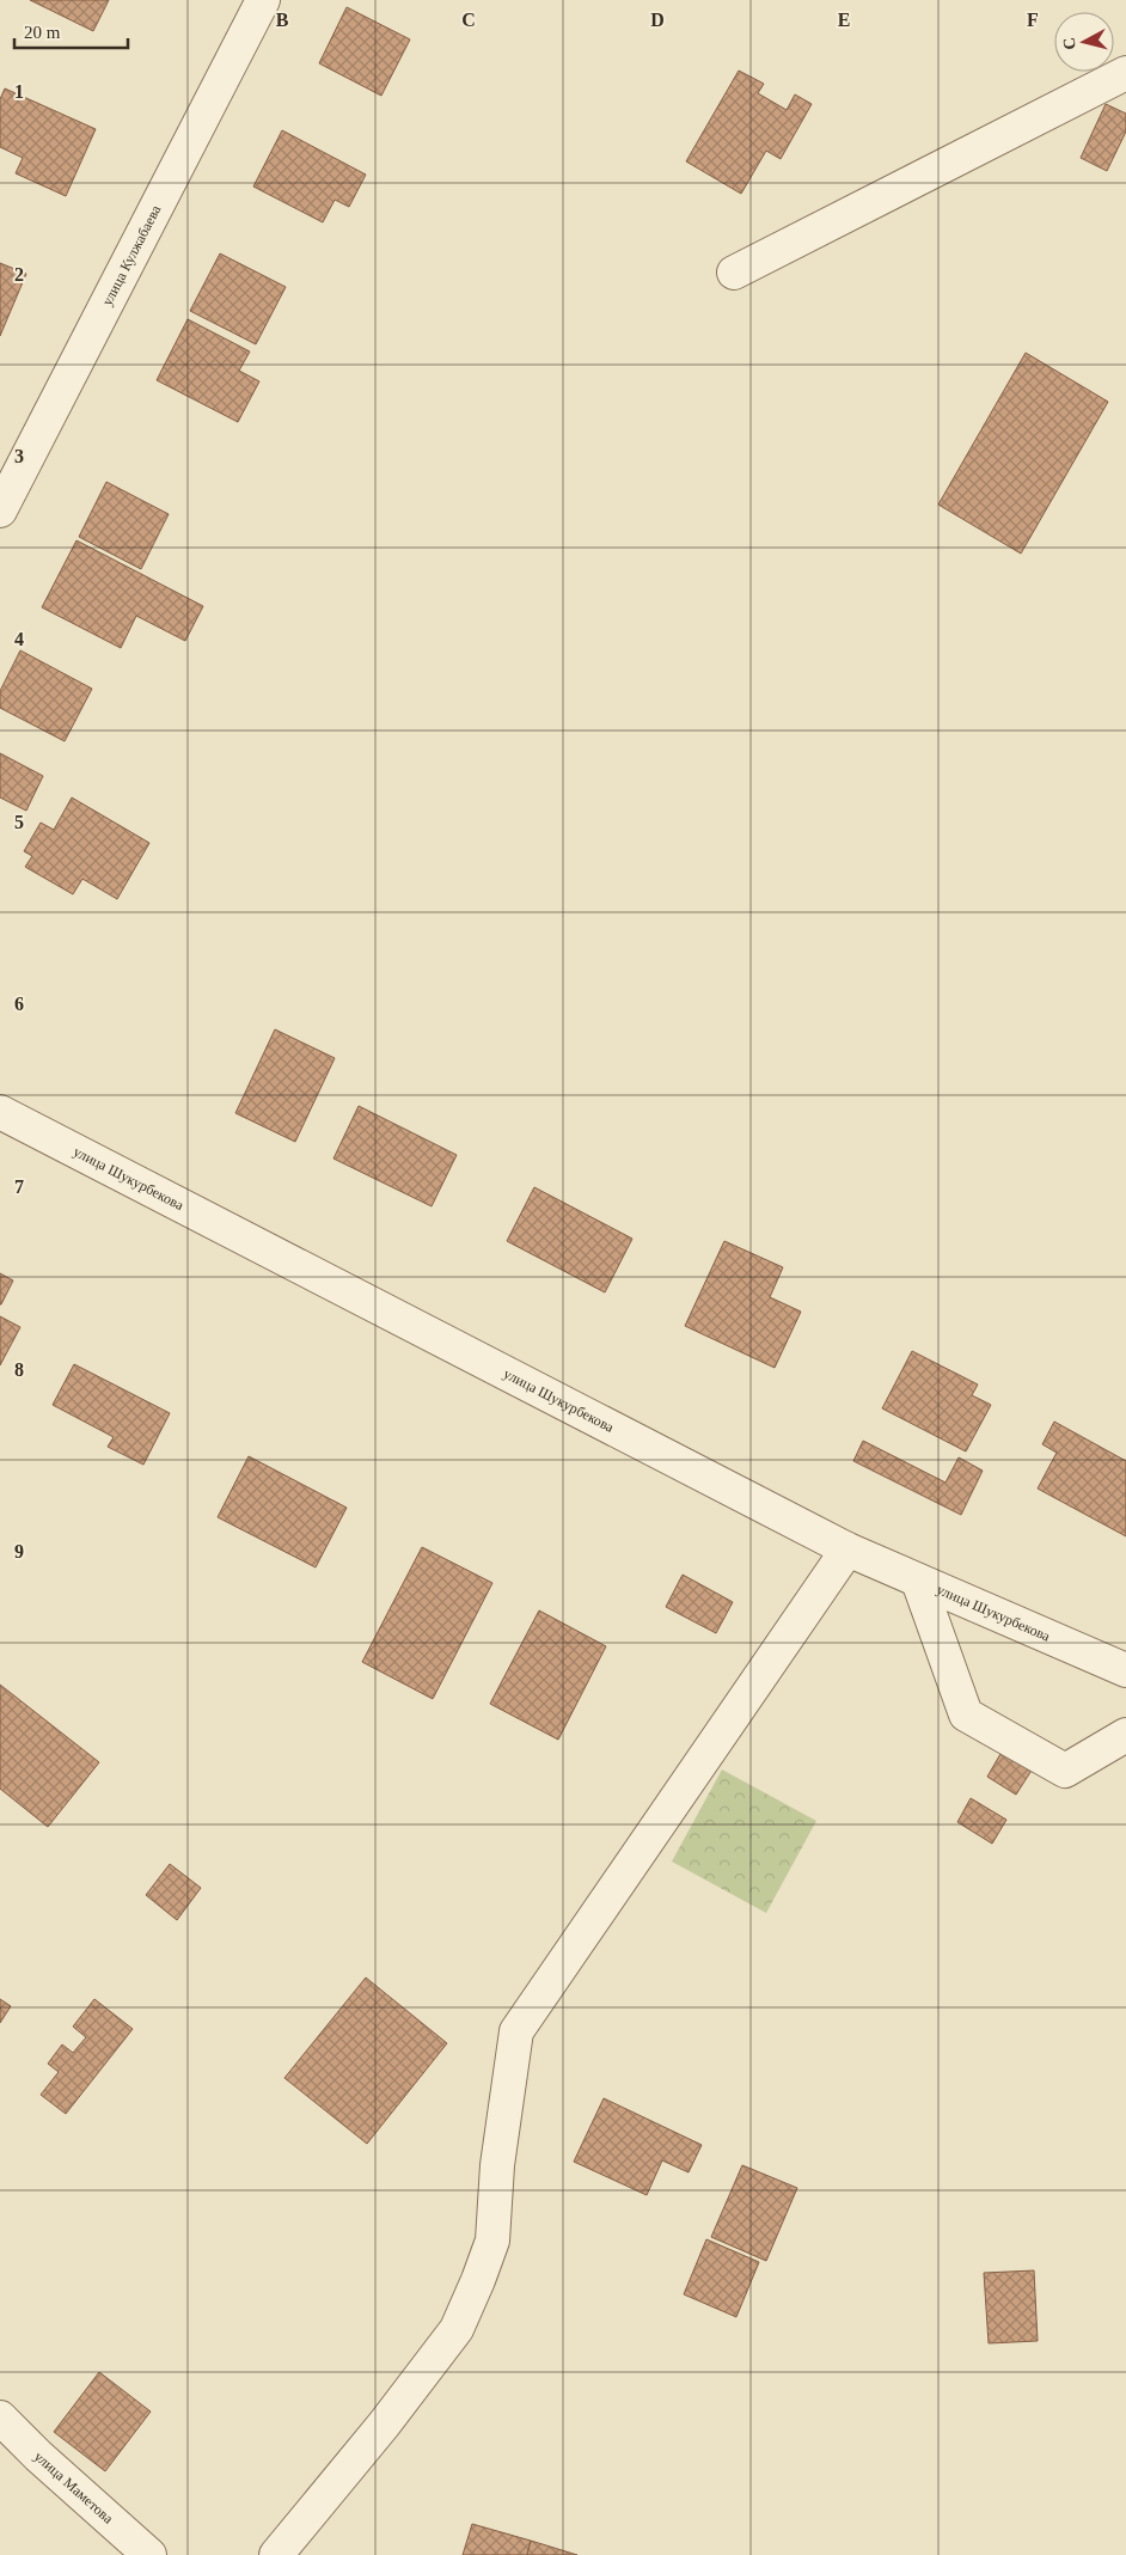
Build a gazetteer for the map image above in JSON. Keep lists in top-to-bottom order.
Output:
{
  "streets": {
    "street": ["улица Кулжабаева", "улица Шукурбекова", "улица Маметова"]
  },
  "scale_bar": "20 m",
  "north": "left",
  "grid": {
    "columns": [
      "B",
      "C",
      "D",
      "E",
      "F"
    ],
    "rows": [
      "1",
      "2",
      "3",
      "4",
      "5",
      "6",
      "7",
      "8",
      "9"
    ]
  }
}
